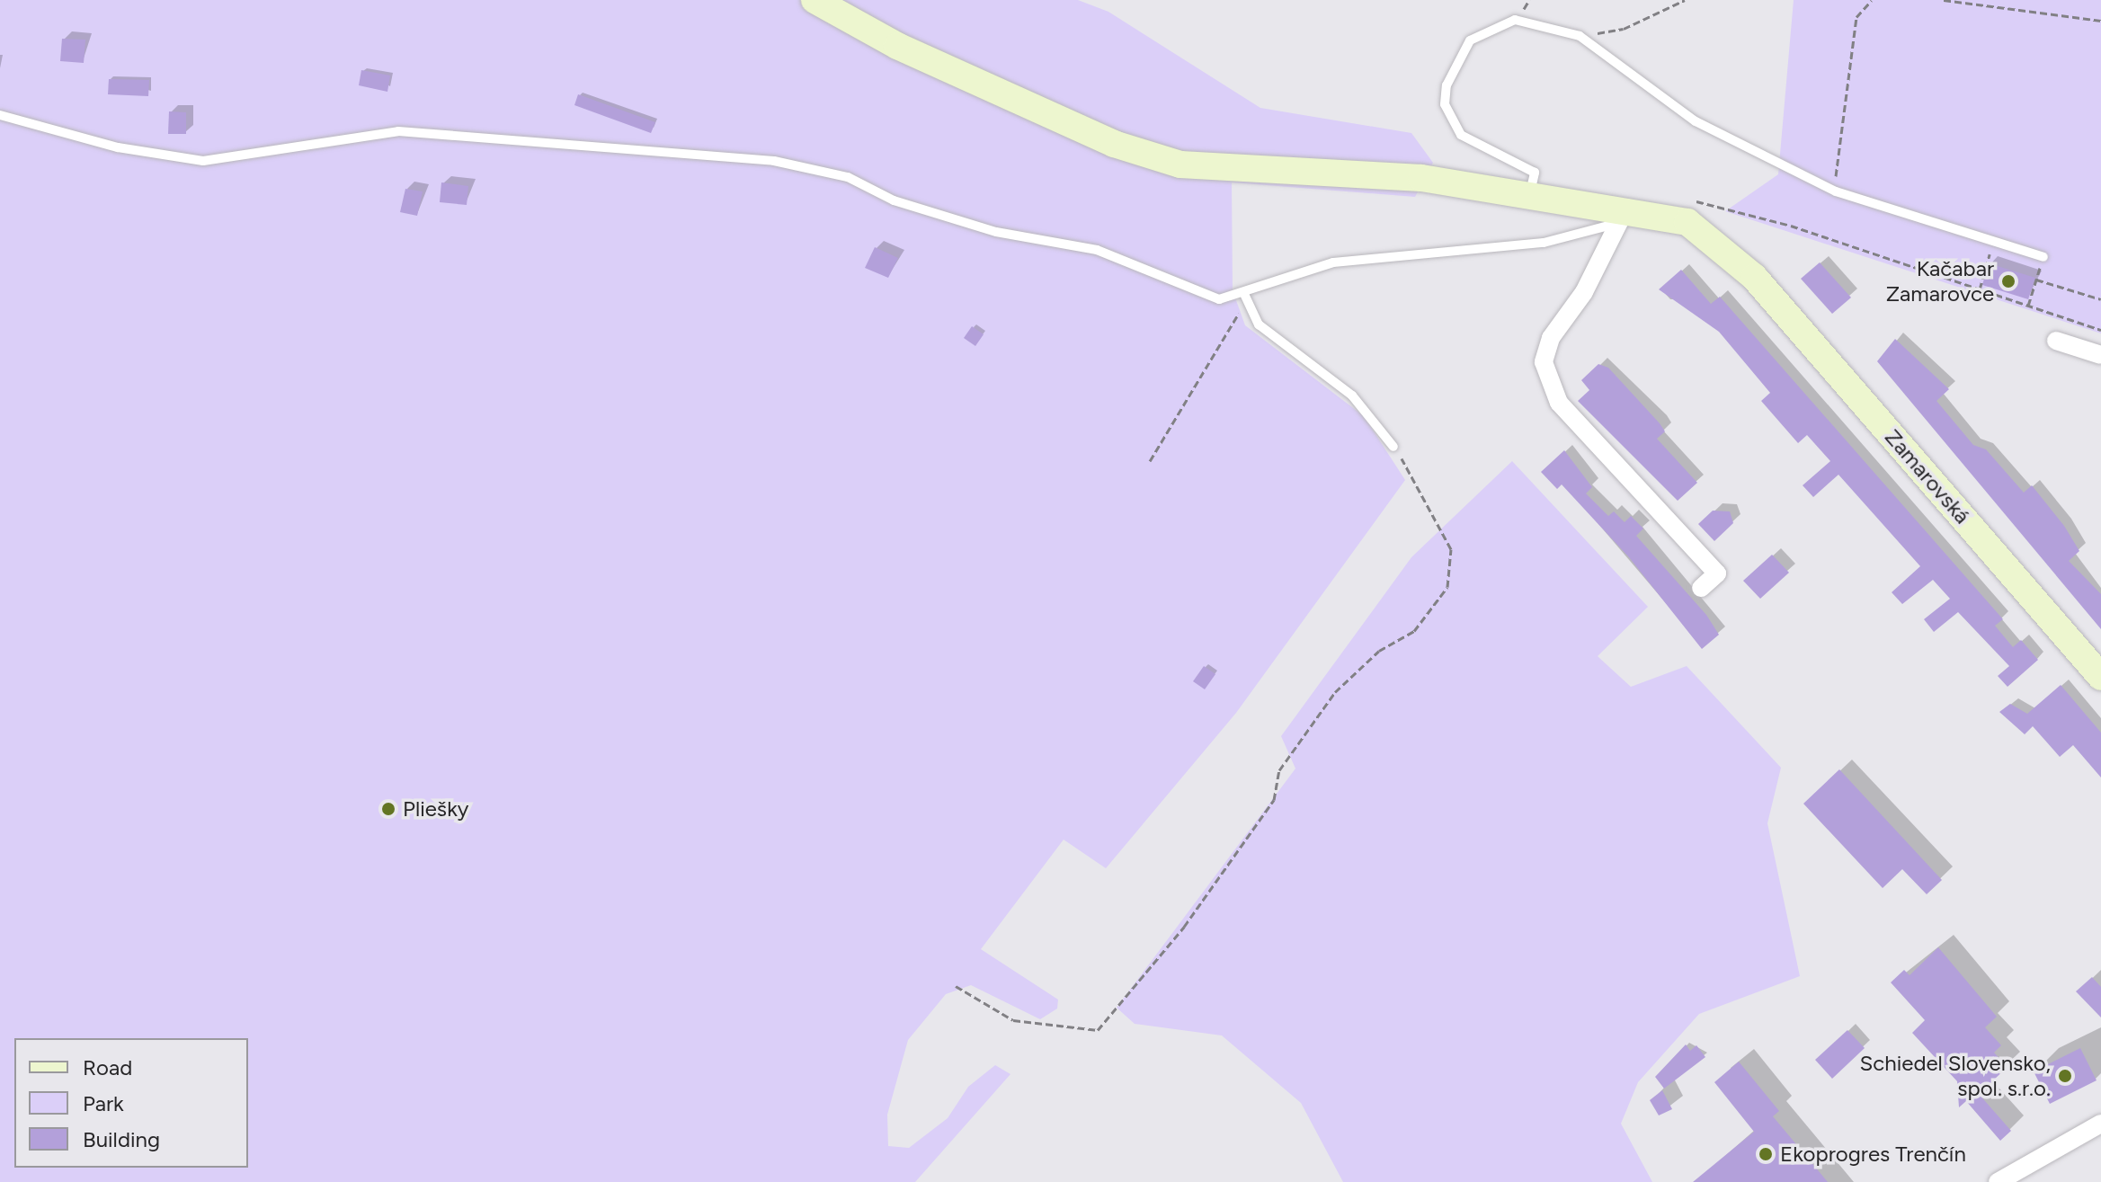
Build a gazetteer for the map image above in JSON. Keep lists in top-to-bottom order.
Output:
{
  "streets": {
    "main road": ["Zamarovská"]
  },
  "places": [
    "Kačabar Zamarovce",
    "Pliešky",
    "Schiedel Slovensko, spol. s.r.o.",
    "Ekoprogres Trenčín"
  ],
  "legend": ["Road", "Park", "Building"]
}
